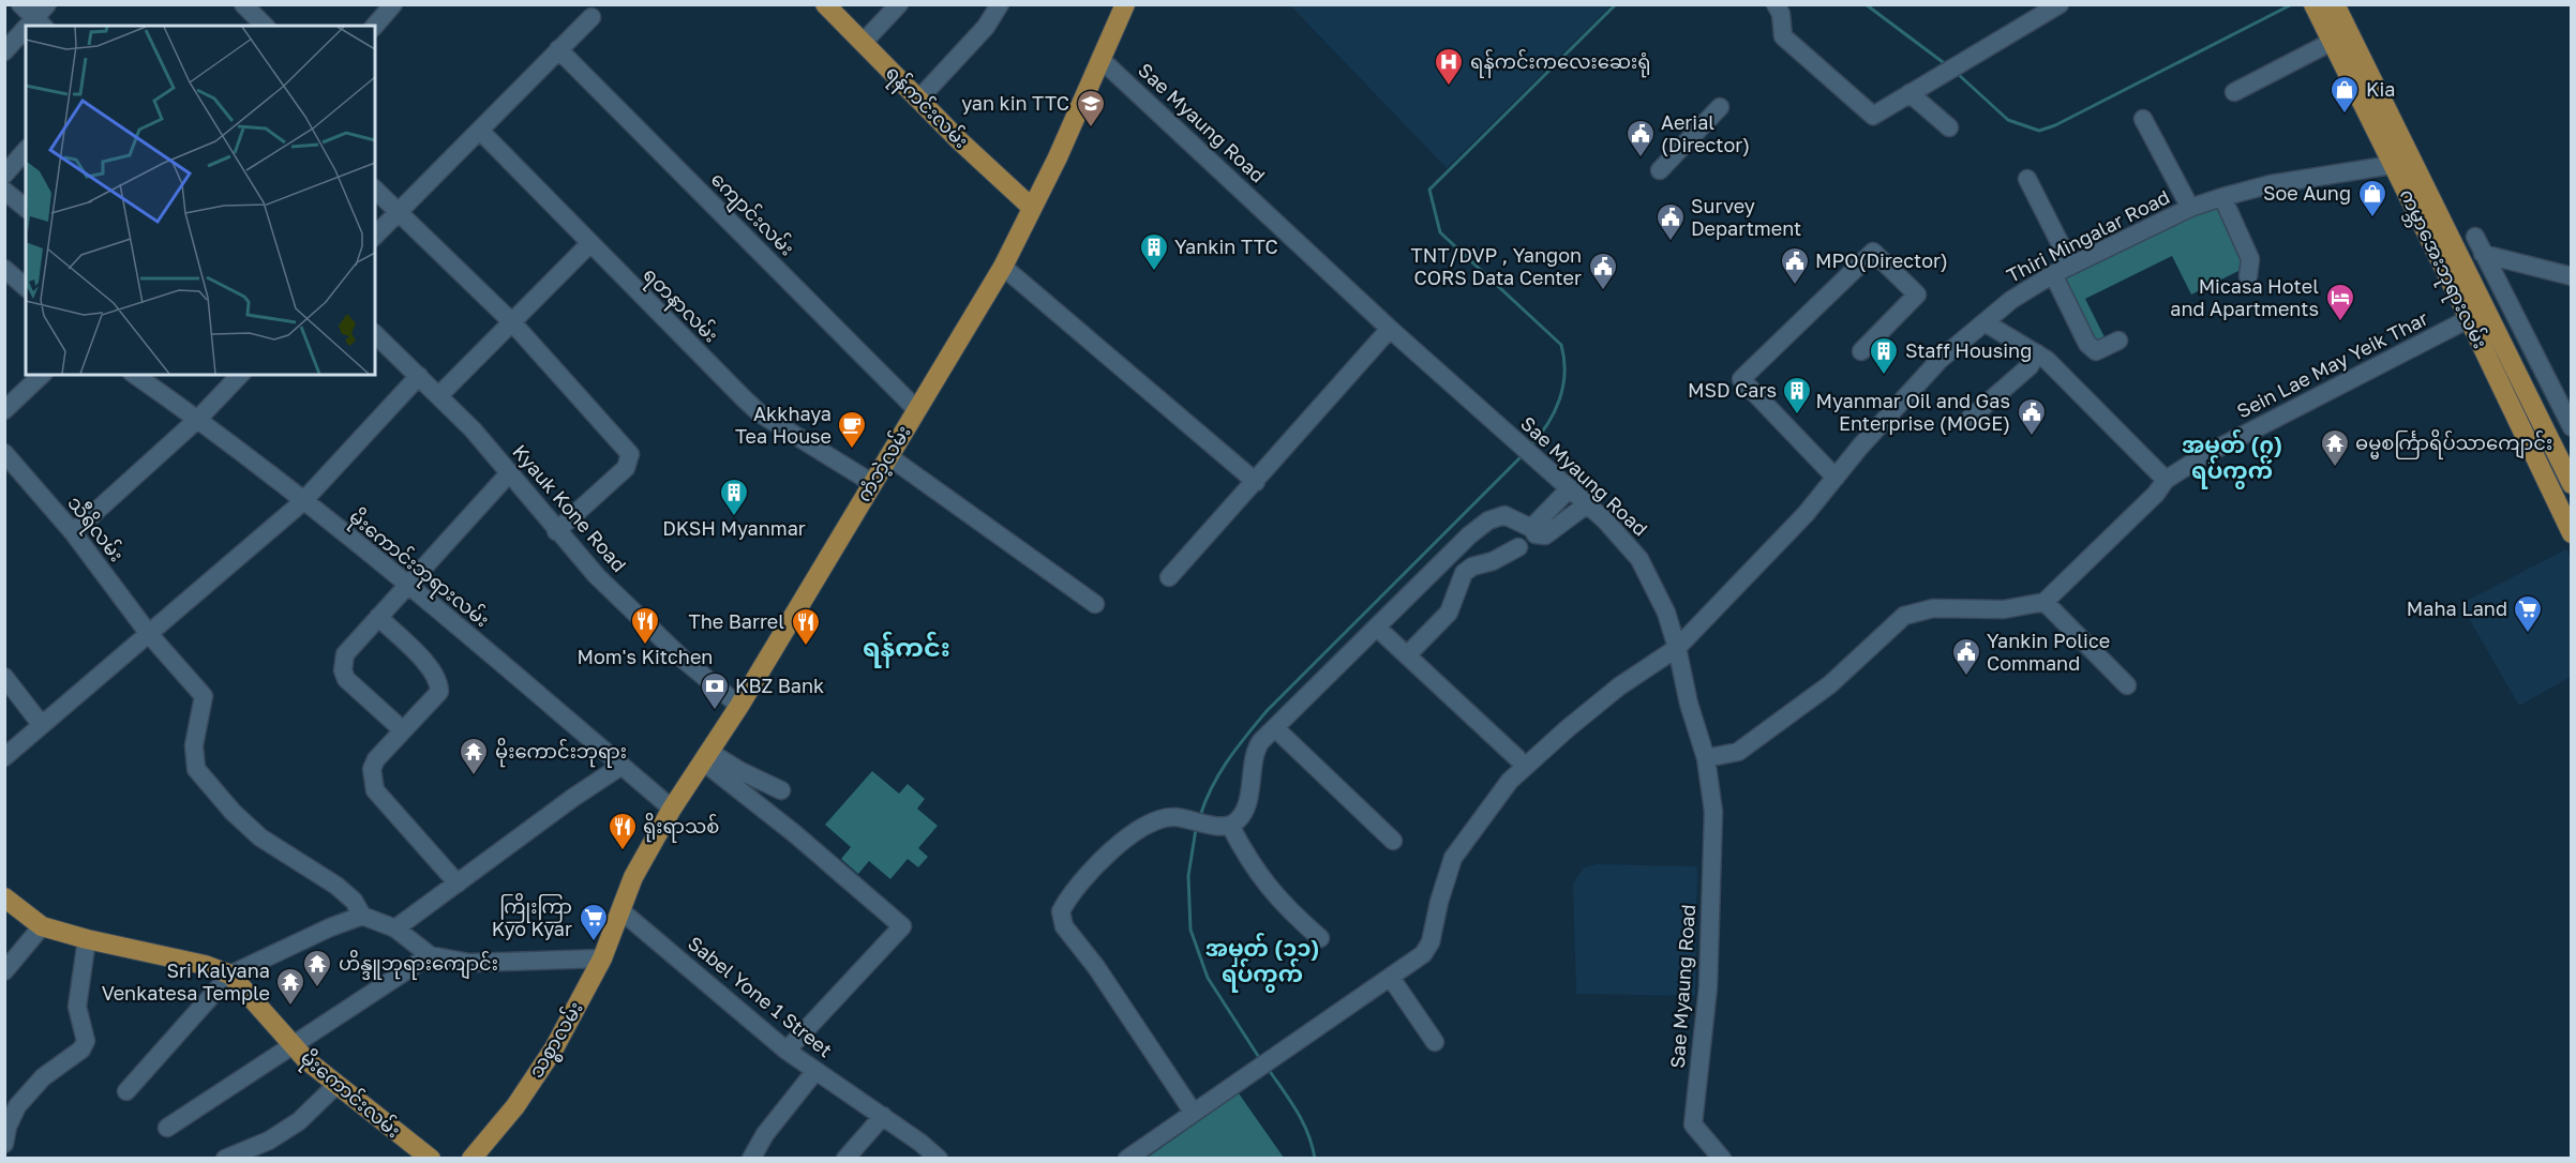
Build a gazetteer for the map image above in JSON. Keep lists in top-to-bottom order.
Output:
{
  "streets": {
    "main road": [
      "ရန်ကင်းလမ်း",
      "ကမ္ဘာအေးဘုရားလမ်း",
      "ကံဘဲ့လမ်း",
      "သစ္စာလမ်း",
      "မိုးကောင်းလမ်း"
    ],
    "street": [
      "Sae Myaung Road",
      "ကျောင်းလမ်း",
      "Thiri Mingalar Road",
      "ရတနာလမ်း",
      "Sein Lae May Yeik Thar",
      "Kyauk Kone Road",
      "သီရိလမ်း",
      "မိုးကောင်းဘုရားလမ်း",
      "Sabel Yone 1 Street"
    ]
  },
  "crossings": [
    ["ရန်ကင်းလမ်း", "ကံဘဲ့လမ်း"],
    ["Sae Myaung Road", "Thiri Mingalar Road"],
    ["Sae Myaung Road", "ကံဘဲ့လမ်း"],
    ["ကျောင်းလမ်း", "ကံဘဲ့လမ်း"],
    ["Thiri Mingalar Road", "ကမ္ဘာအေးဘုရားလမ်း"],
    ["ကမ္ဘာအေးဘုရားလမ်း", "Sein Lae May Yeik Thar"],
    ["ရတနာလမ်း", "ကံဘဲ့လမ်း"],
    ["ကံဘဲ့လမ်း", "Kyauk Kone Road"],
    ["ကံဘဲ့လမ်း", "မိုးကောင်းဘုရားလမ်း"],
    ["ကံဘဲ့လမ်း", "Sabel Yone 1 Street"],
    ["ကံဘဲ့လမ်း", "သစ္စာလမ်း"],
    ["Sabel Yone 1 Street", "သစ္စာလမ်း"]
  ],
  "districts": ["အမှတ် (၇) ရပ်ကွက်", "ရန်ကင်း", "အမှတ် (၁၁) ရပ်ကွက်"],
  "places": {
    "hospital": ["ရန်ကင်းကလေးဆေးရုံ"],
    "shop": ["Kia", "Soe Aung"],
    "school or university": ["yan kin TTC"],
    "public building": [
      "Aerial (Director)",
      "Survey Department",
      "MPO(Director)",
      "TNT/DVP , Yangon CORS Data Center",
      "Myanmar Oil and Gas Enterprise (MOGE)",
      "Yankin Police Command"
    ],
    "building": [
      "Yankin TTC",
      "Staff Housing",
      "MSD Cars",
      "DKSH Myanmar"
    ],
    "hotel": ["Micasa Hotel and Apartments"],
    "cafe": ["Akkhaya Tea House"],
    "temple": [
      "ဓမ္မစင်္ကြာရိပ်သာကျောင်း",
      "မိုးကောင်းဘုရား",
      "ဟိန္ဒူဘုရားကျောင်း",
      "Sri Kalyana Venkatesa Temple"
    ],
    "supermarket": ["Maha Land", "ကြိုးကြာ Kyo Kyar"],
    "restaurant": ["Mom's Kitchen", "The Barrel", "ရိုးရာသစ်"],
    "bank": ["KBZ Bank"]
  }
}
